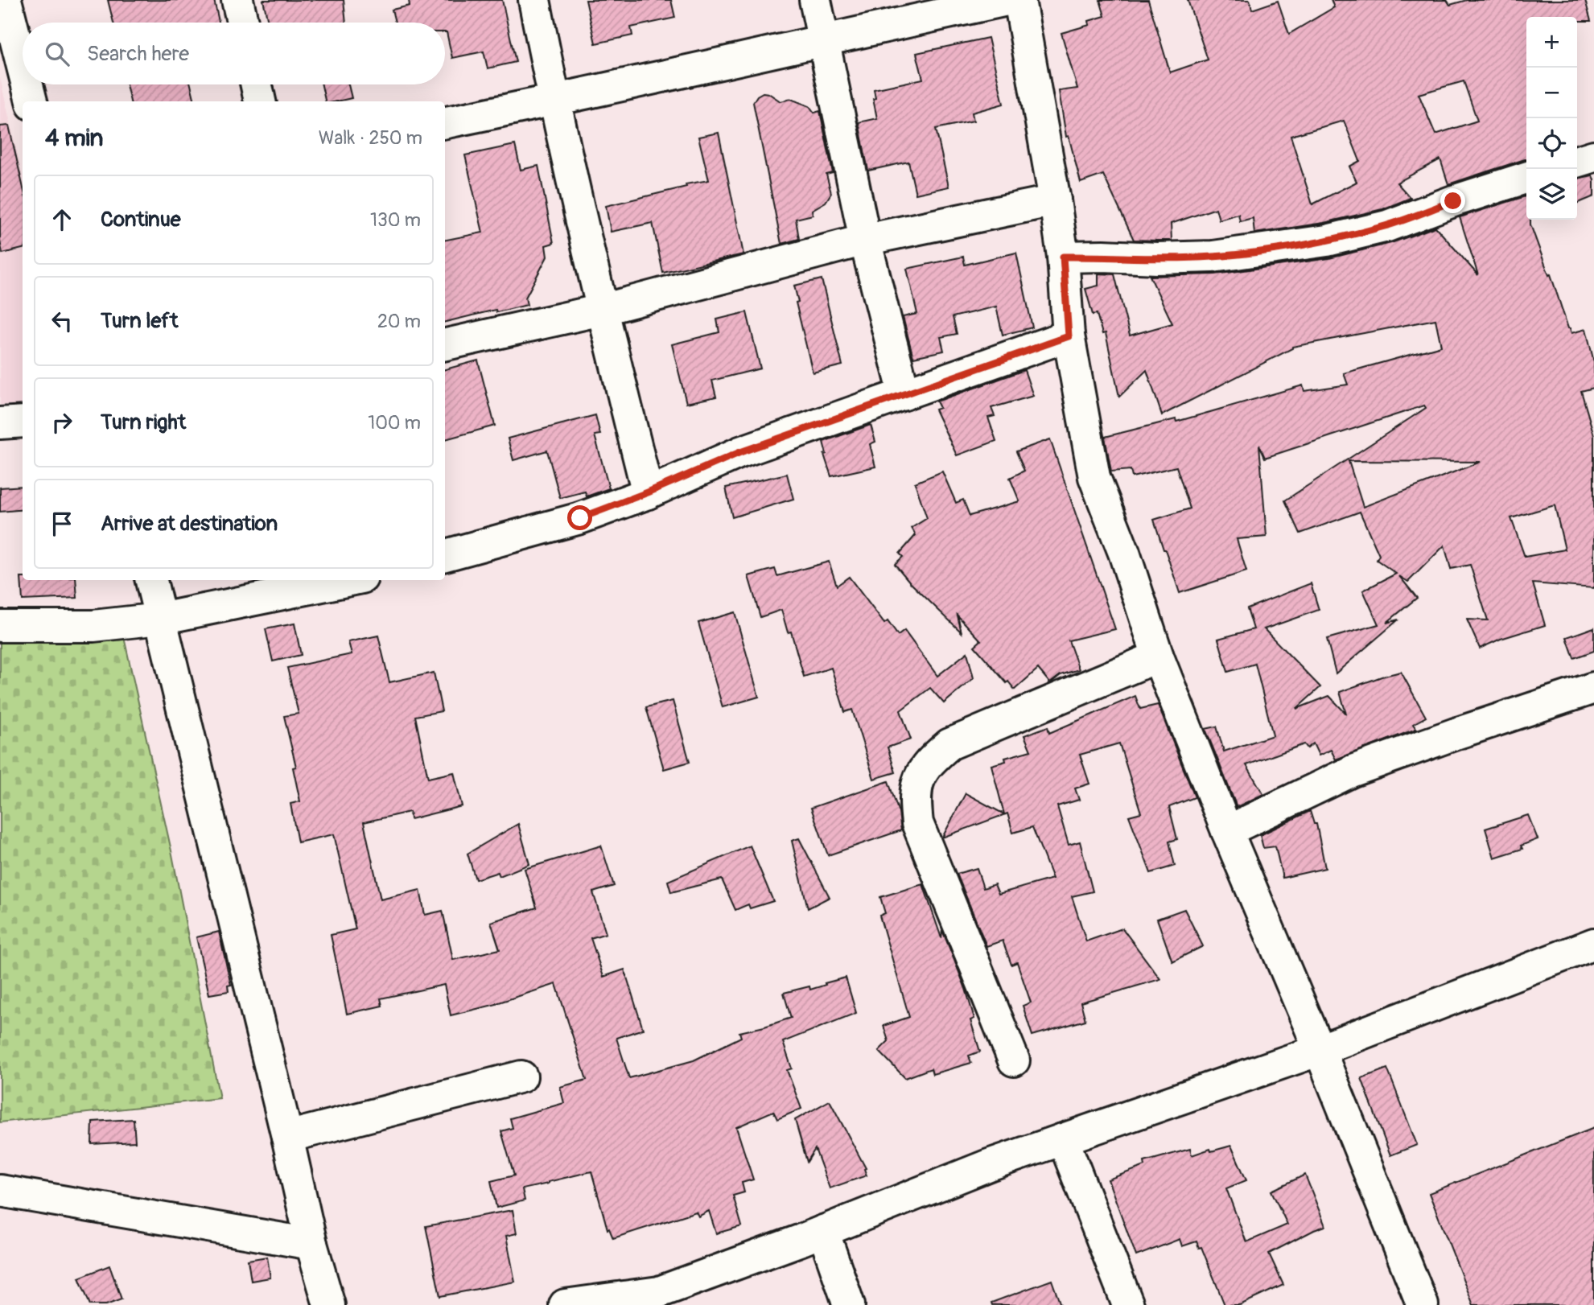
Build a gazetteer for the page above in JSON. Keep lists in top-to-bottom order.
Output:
{
  "page": {
    "map_buttons": ["+", "−"],
    "search": "Search here",
    "heading": ["4 min", "Walk · 250 m"],
    "list": [
      ["Continue", "130 m"],
      ["Turn left", "20 m"],
      ["Turn right", "100 m"],
      "Arrive at destination"
    ]
  }
}
